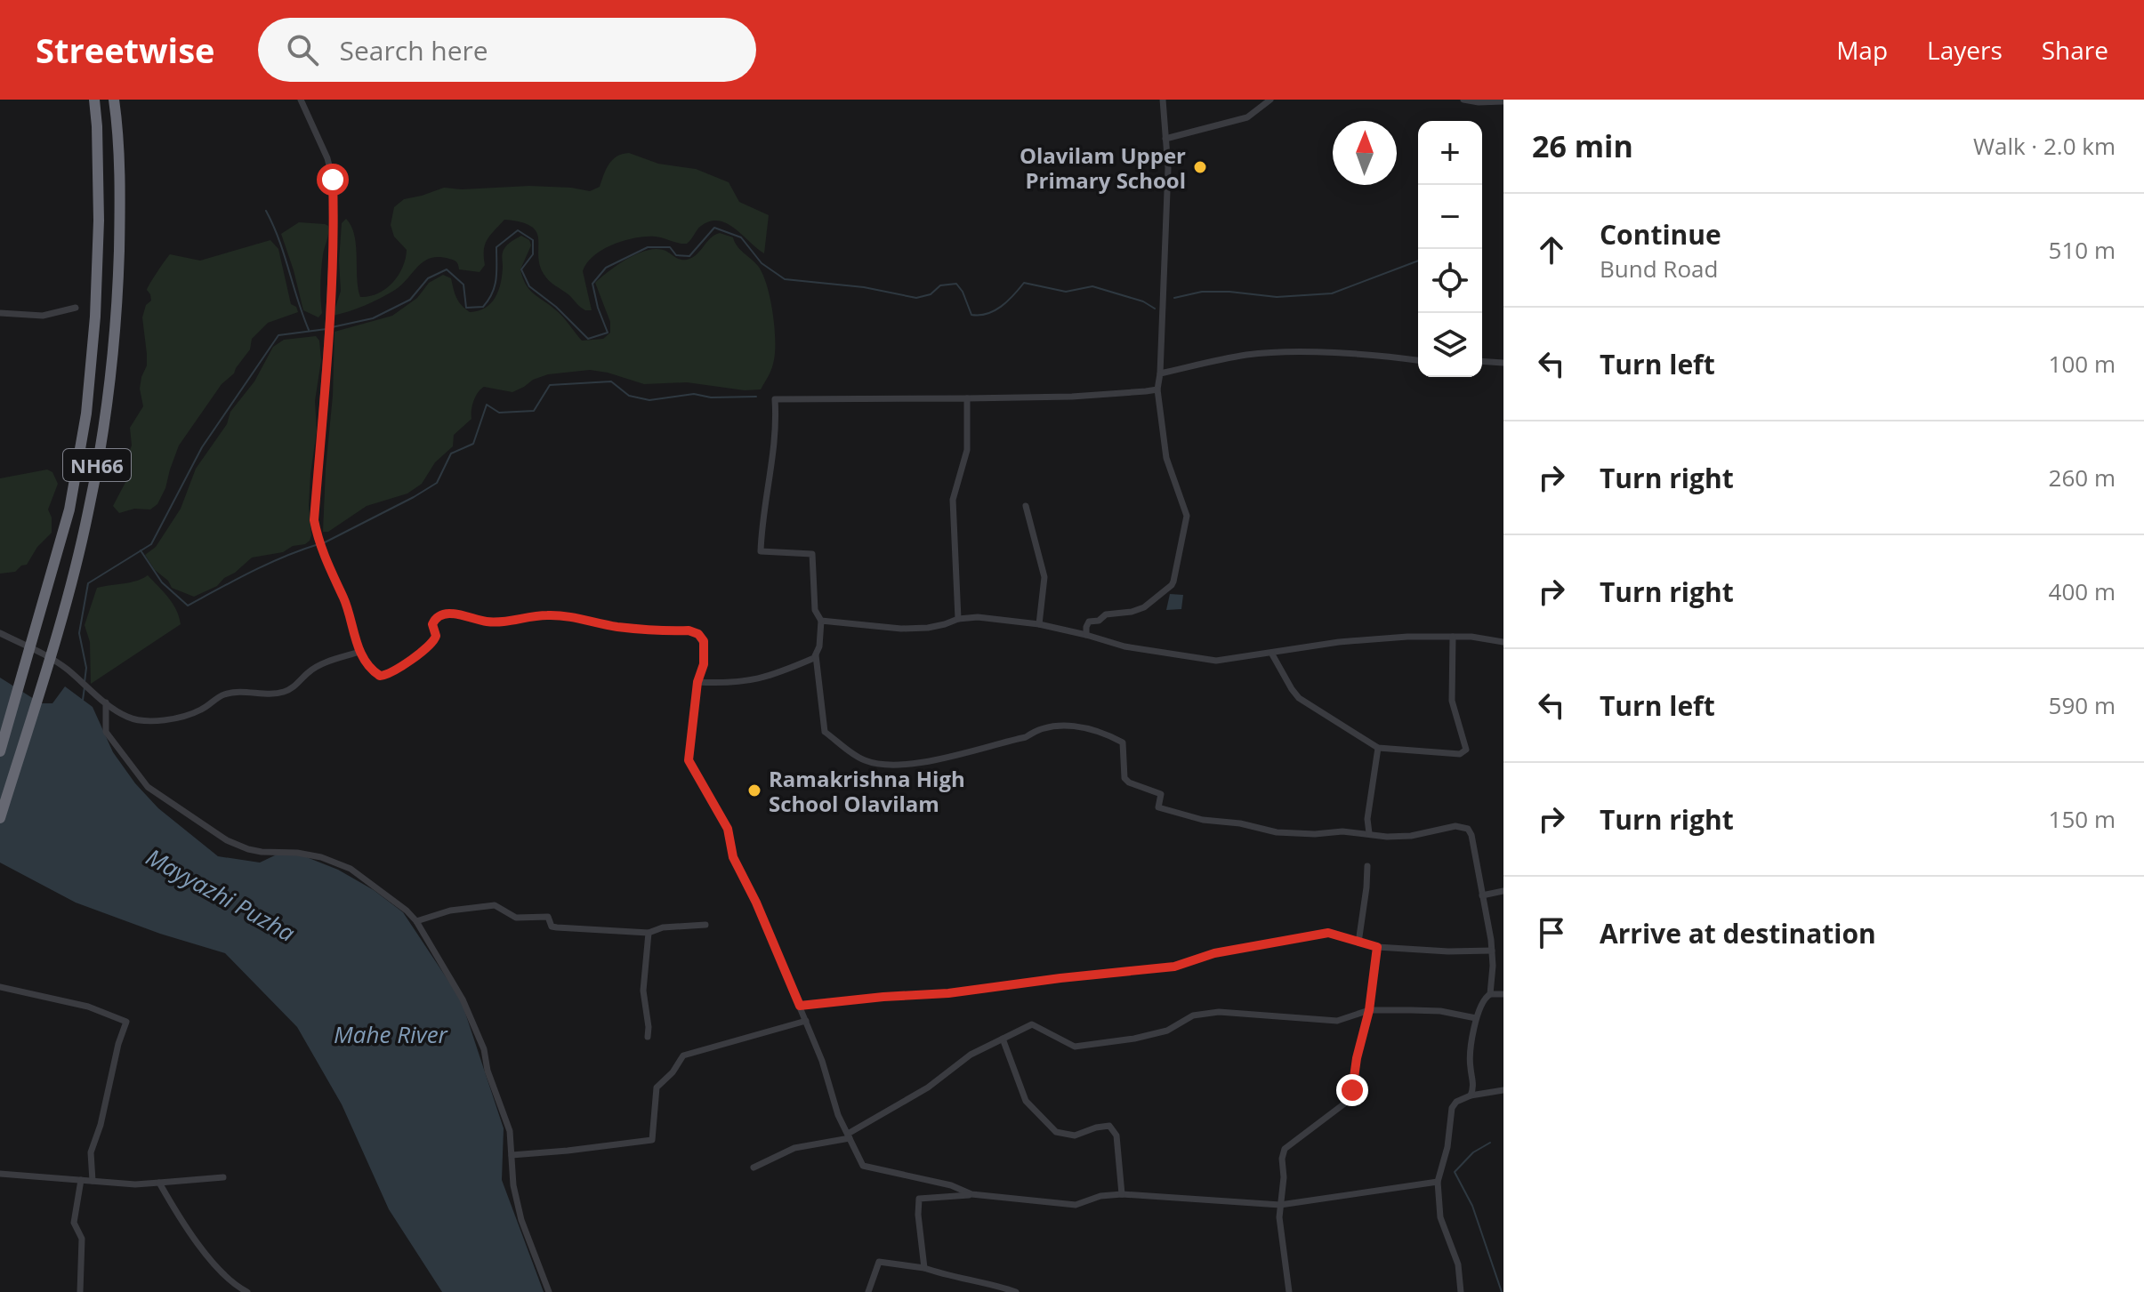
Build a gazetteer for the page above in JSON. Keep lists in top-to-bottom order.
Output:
{
  "streets": {
    "highway": ["NH66"]
  },
  "water": ["Mayyazhi Puzha", "Mahe River"],
  "places": ["Olavilam Upper Primary School", "Ramakrishna High School Olavilam"],
  "north": "top",
  "page": {
    "header": "Streetwise",
    "search": "Search here",
    "nav": ["Map", "Layers", "Share"],
    "heading": ["26 min", "Walk · 2.0 km"],
    "map_buttons": ["+", "−"],
    "list": [
      ["Continue", "Bund Road", "510 m"],
      ["Turn left", "100 m"],
      ["Turn right", "260 m"],
      ["Turn right", "400 m"],
      ["Turn left", "590 m"],
      ["Turn right", "150 m"],
      "Arrive at destination"
    ]
  }
}
